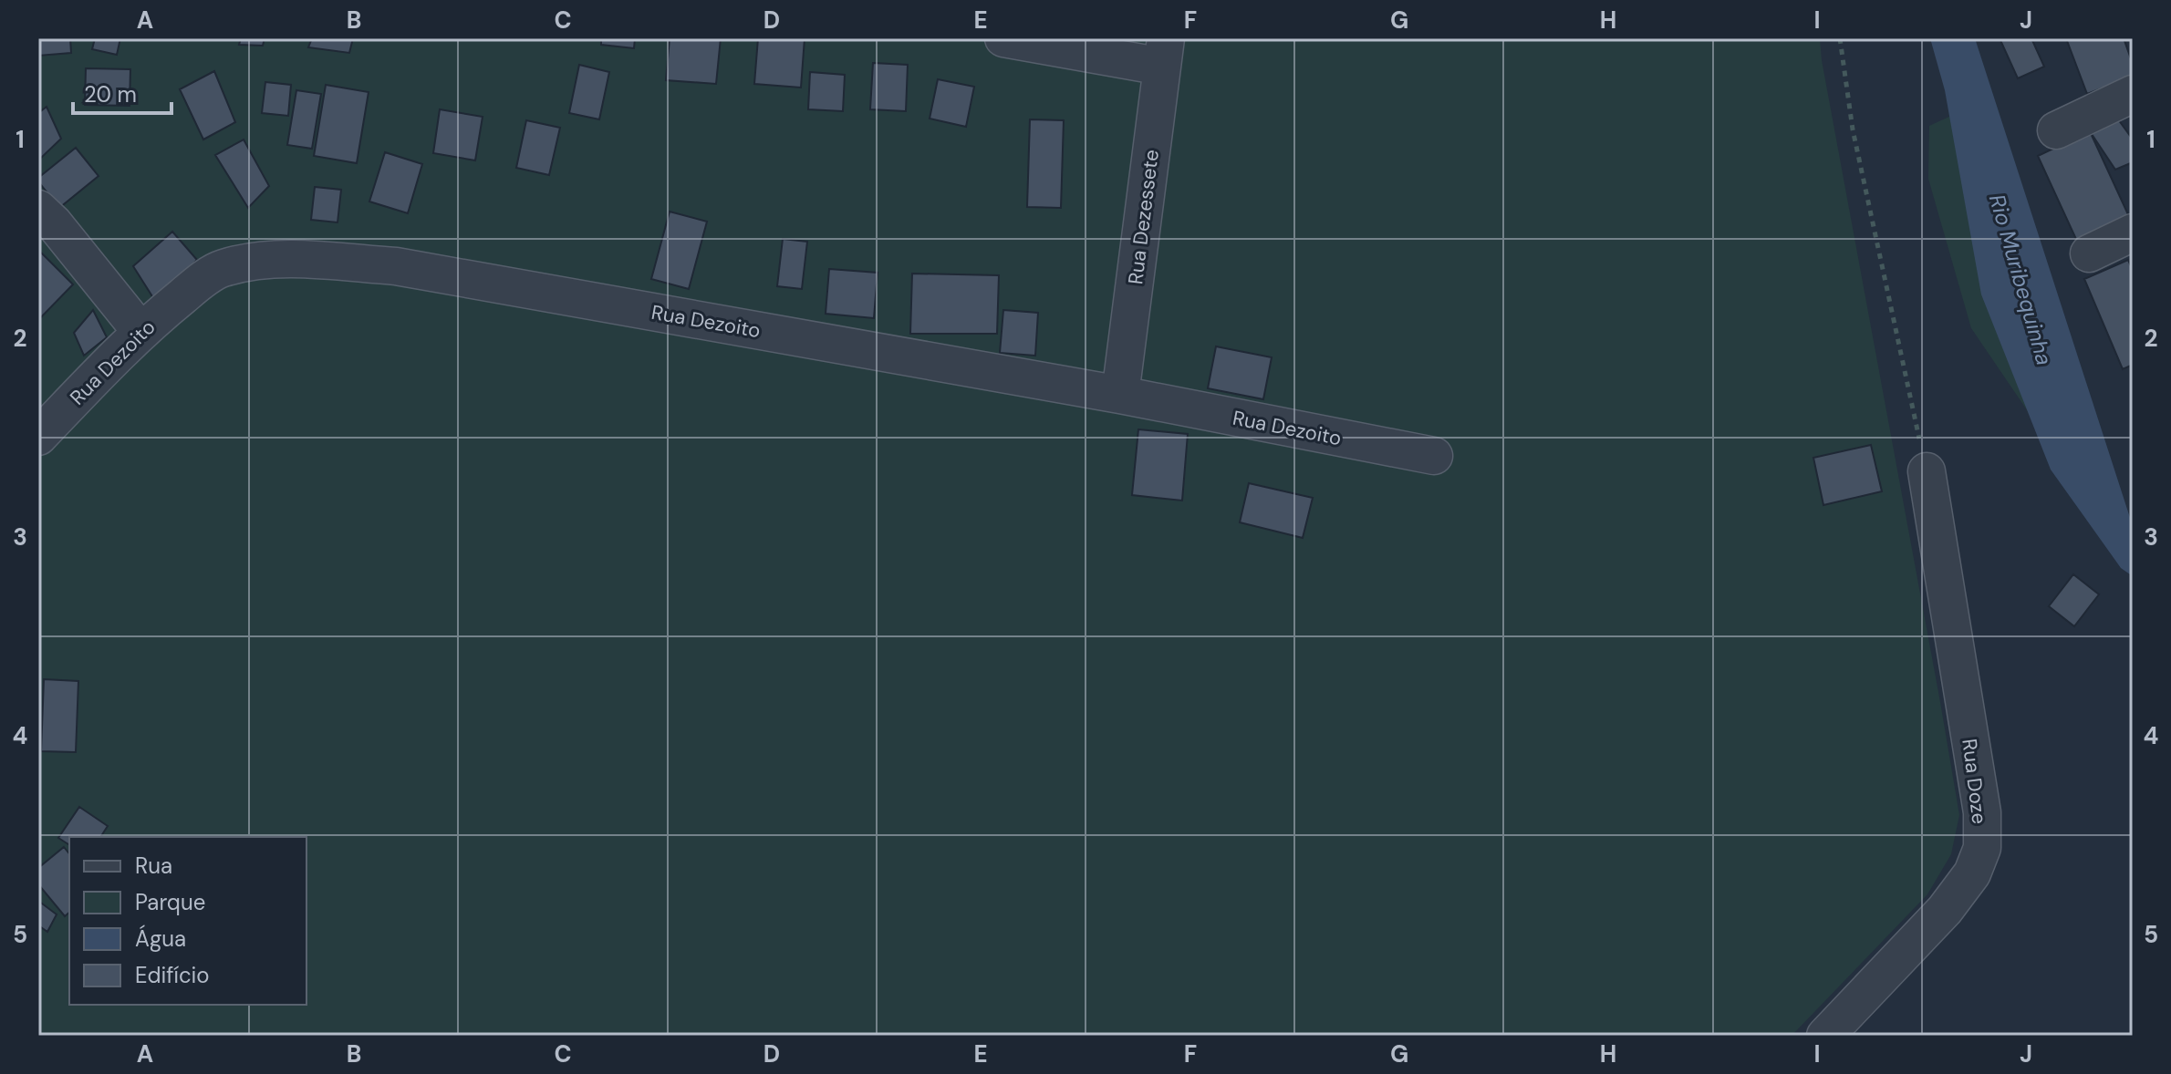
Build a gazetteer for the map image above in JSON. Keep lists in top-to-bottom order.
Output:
{
  "streets": {
    "street": ["Rua Dezessete", "Rua Dezoito", "Rua Doze"]
  },
  "crossings": [
    ["Rua Dezessete", "Rua Dezoito"]
  ],
  "water": ["Rio Muribequinha"],
  "legend": [
    "Rua",
    "Parque",
    "Água",
    "Edifício"
  ],
  "scale_bar": "20 m",
  "grid": {
    "columns": [
      "A",
      "B",
      "C",
      "D",
      "E",
      "F",
      "G",
      "H",
      "I",
      "J"
    ],
    "rows": [
      "1",
      "2",
      "3",
      "4",
      "5"
    ]
  }
}
